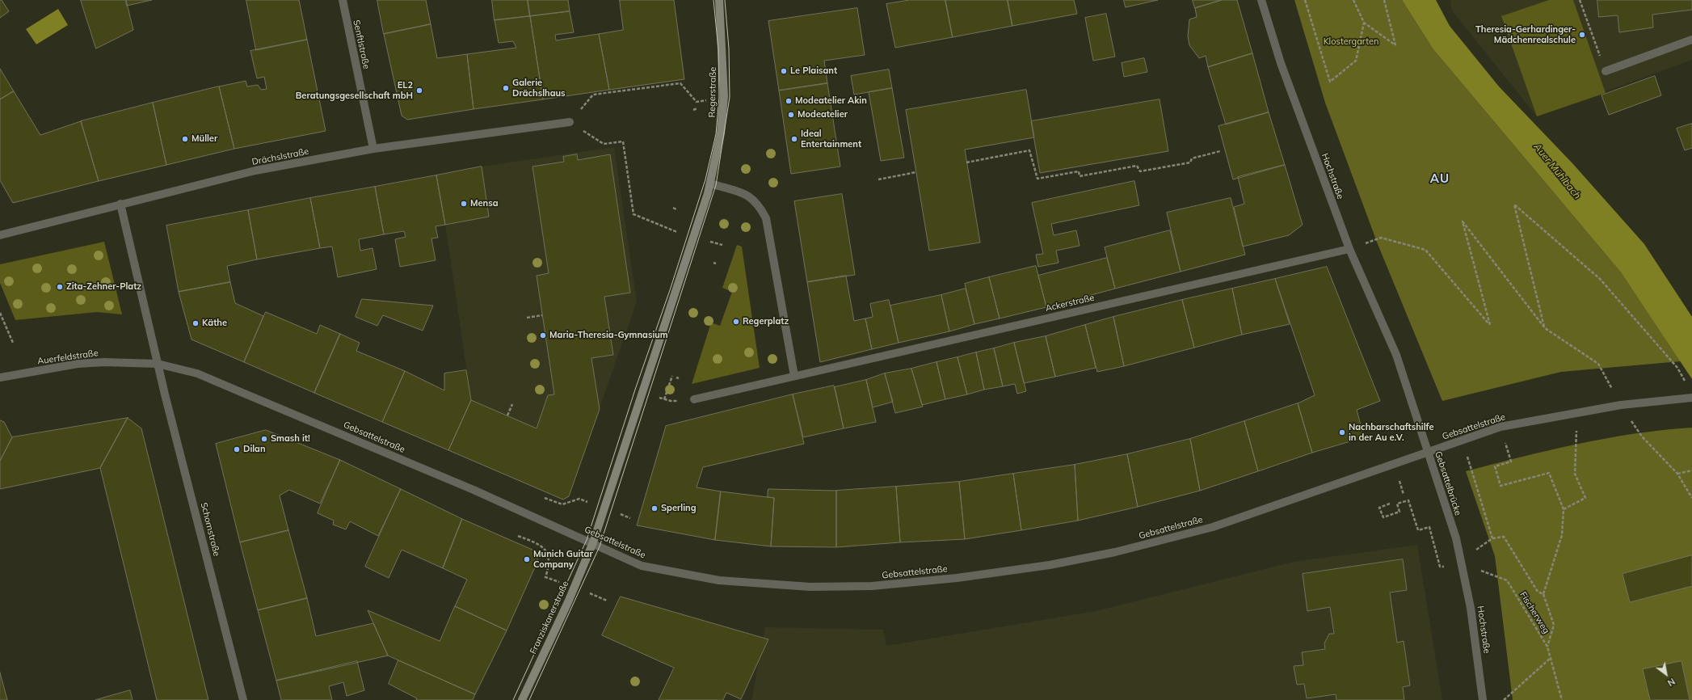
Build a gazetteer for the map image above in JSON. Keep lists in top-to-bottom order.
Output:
{
  "streets": {
    "main road": ["Regerstraße", "Franziskanerstraße"],
    "street": [
      "Senftlstraße",
      "Drächslstraße",
      "Hochstraße",
      "Ackerstraße",
      "Auerfeldstraße",
      "Gebsattelstraße",
      "Gebsattelbrücke",
      "Schornstraße"
    ],
    "path": ["Fischerweg"]
  },
  "crossings": [
    ["Senftlstraße", "Drächslstraße"],
    ["Hochstraße", "Ackerstraße"],
    ["Hochstraße", "Gebsattelbrücke"],
    ["Hochstraße", "Fischerweg"],
    ["Auerfeldstraße", "Gebsattelstraße"],
    ["Auerfeldstraße", "Schornstraße"],
    ["Gebsattelstraße", "Schornstraße"],
    ["Gebsattelstraße", "Franziskanerstraße"],
    ["Gebsattelbrücke", "Fischerweg"]
  ],
  "districts": ["AU"],
  "water": ["Auer Mühlbach"],
  "parks": ["Klostergarten"],
  "places": [
    "Theresia-Gerhardinger- Mädchenrealschule",
    "Le Plaisant",
    "Galerie Drächslhaus",
    "EL2 Beratungsgesellschaft mbH",
    "Modeatelier Akin",
    "Modeatelier",
    "Müller",
    "Ideal Entertainment",
    "Mensa",
    "Zita-Zehner-Platz",
    "Regerplatz",
    "Käthe",
    "Maria-Theresia-Gymnasium",
    "Nachbarschaftshilfe in der Au e.V.",
    "Smash it!",
    "Dilan",
    "Sperling",
    "Munich Guitar Company"
  ],
  "north": "bottom right"
}
